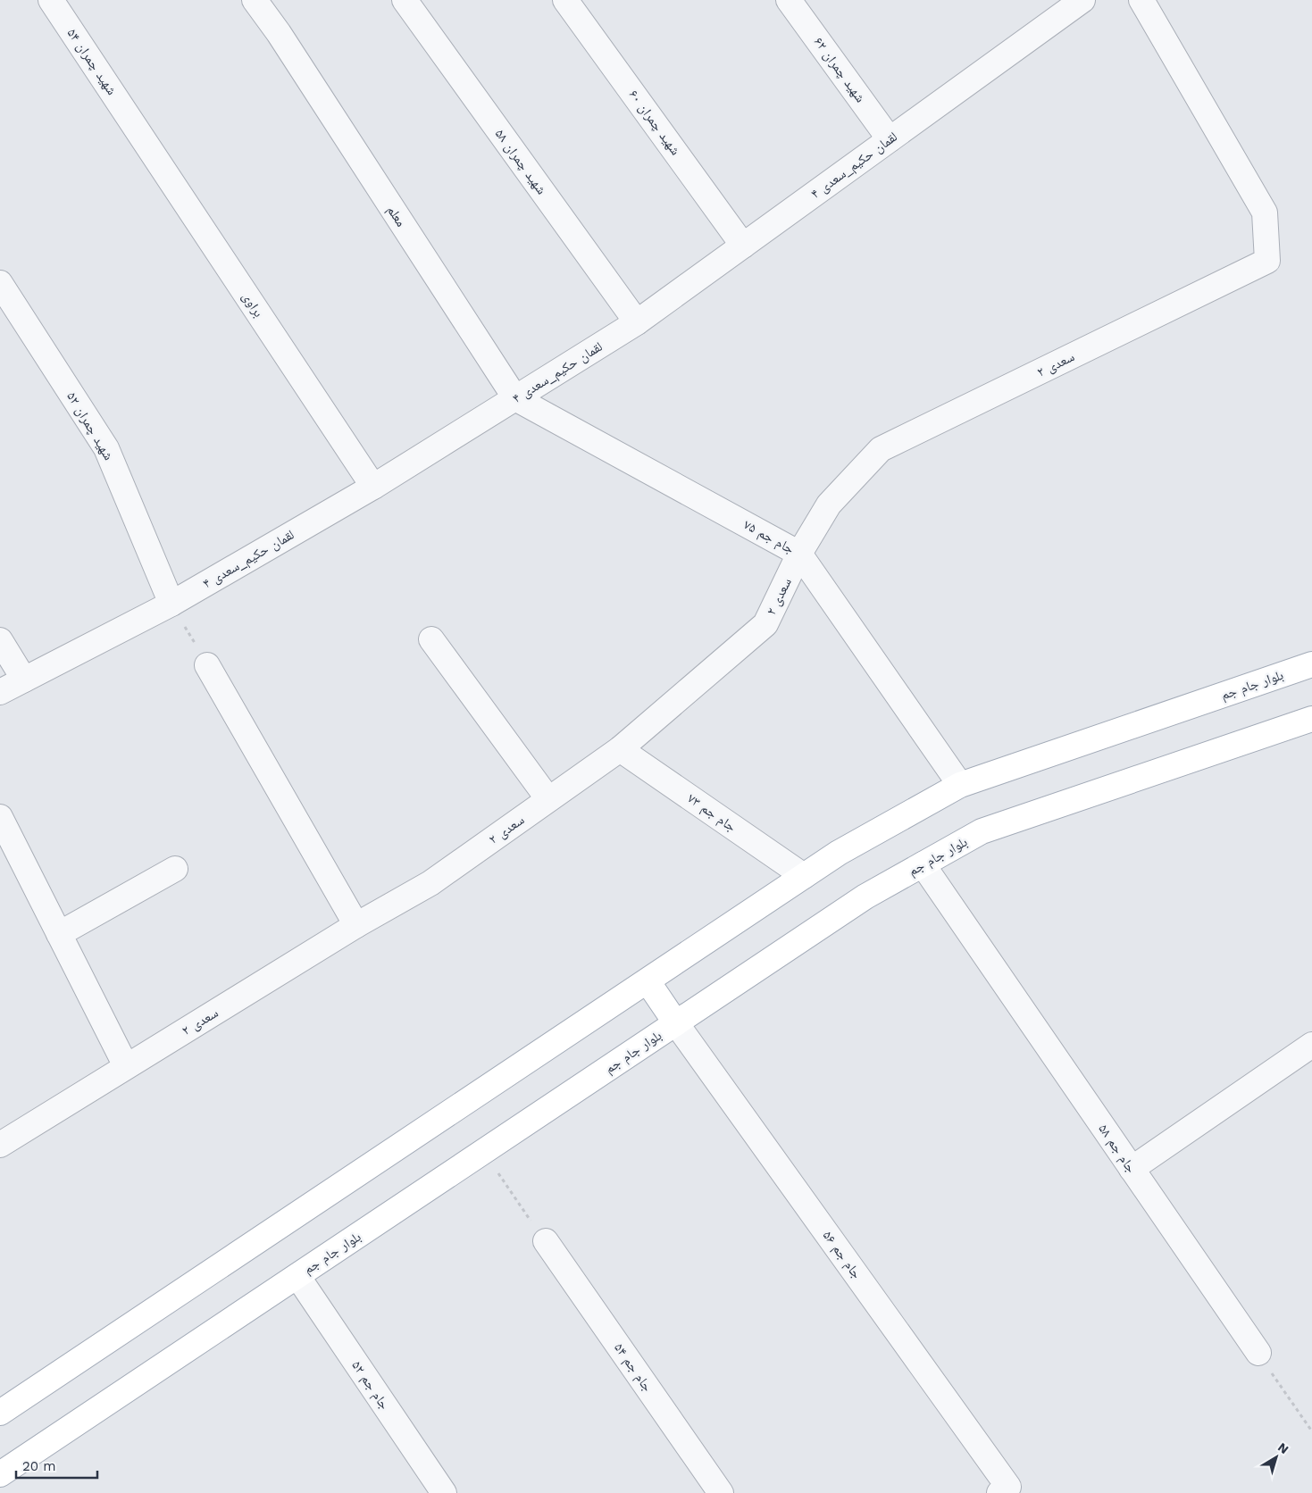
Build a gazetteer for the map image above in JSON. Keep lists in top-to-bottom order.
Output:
{
  "streets": {
    "main road": ["بلوار جام جم"],
    "street": [
      "شهید چمران ۵۴",
      "شهید چمران ۶۲",
      "شهید چمران ۶۰",
      "شهید چمران ۵۸",
      "لقمان حکیم_سعدی ۴",
      "معلم",
      "براوی",
      "سعدی ۲",
      "شهید چمران ۵۲",
      "جام جم ۷۵",
      "جام جم ۷۳",
      "جام جم ۵۸",
      "جام جم ۵۶",
      "جام جم ۵۴",
      "جام جم ۵۲"
    ]
  },
  "crossings": [
    ["شهید چمران ۵۴", "براوی"],
    ["شهید چمران ۶۲", "لقمان حکیم_سعدی ۴"],
    ["شهید چمران ۶۰", "لقمان حکیم_سعدی ۴"],
    ["شهید چمران ۵۸", "لقمان حکیم_سعدی ۴"],
    ["لقمان حکیم_سعدی ۴", "معلم"],
    ["لقمان حکیم_سعدی ۴", "براوی"],
    ["لقمان حکیم_سعدی ۴", "شهید چمران ۵۲"],
    ["لقمان حکیم_سعدی ۴", "جام جم ۷۵"],
    ["معلم", "جام جم ۷۵"],
    ["سعدی ۲", "جام جم ۷۵"],
    ["سعدی ۲", "جام جم ۷۳"],
    ["جام جم ۷۵", "بلوار جام جم"],
    ["بلوار جام جم", "جام جم ۷۳"],
    ["بلوار جام جم", "جام جم ۵۸"],
    ["بلوار جام جم", "جام جم ۵۶"],
    ["بلوار جام جم", "جام جم ۵۲"]
  ],
  "scale_bar": "20 m",
  "north": "top right"
}
